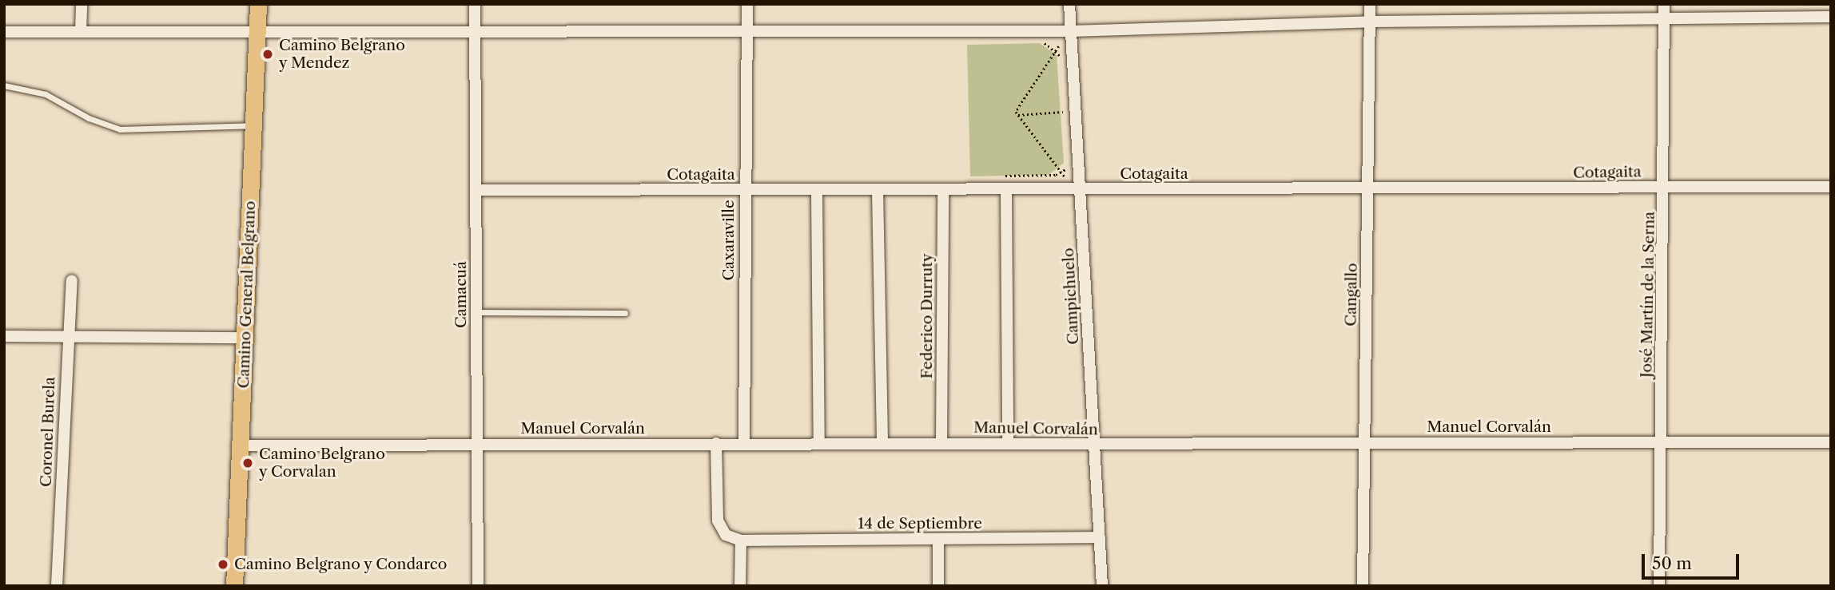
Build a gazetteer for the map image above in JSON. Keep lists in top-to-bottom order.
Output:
{
  "streets": {
    "main road": ["Camino General Belgrano"],
    "street": [
      "Cotagaita",
      "Caxaraville",
      "Camacuá",
      "Cangallo",
      "José Martín de la Serna",
      "Campichuelo",
      "Federico Durruty",
      "Manuel Corvalán",
      "Coronel Burela",
      "14 de Septiembre"
    ]
  },
  "crossings": [
    ["Cotagaita", "Caxaraville"],
    ["Cotagaita", "Camacuá"],
    ["Cotagaita", "Cangallo"],
    ["Cotagaita", "José Martín de la Serna"],
    ["Cotagaita", "Campichuelo"],
    ["Cotagaita", "Federico Durruty"],
    ["Caxaraville", "Manuel Corvalán"],
    ["Camino General Belgrano", "Manuel Corvalán"],
    ["Camacuá", "Manuel Corvalán"],
    ["Cangallo", "Manuel Corvalán"],
    ["José Martín de la Serna", "Manuel Corvalán"],
    ["Campichuelo", "Manuel Corvalán"],
    ["Campichuelo", "14 de Septiembre"],
    ["Federico Durruty", "Manuel Corvalán"]
  ],
  "places": ["Camino Belgrano y Mendez", "Camino Belgrano y Corvalan", "Camino Belgrano y Condarco"],
  "scale_bar": "50 m"
}
